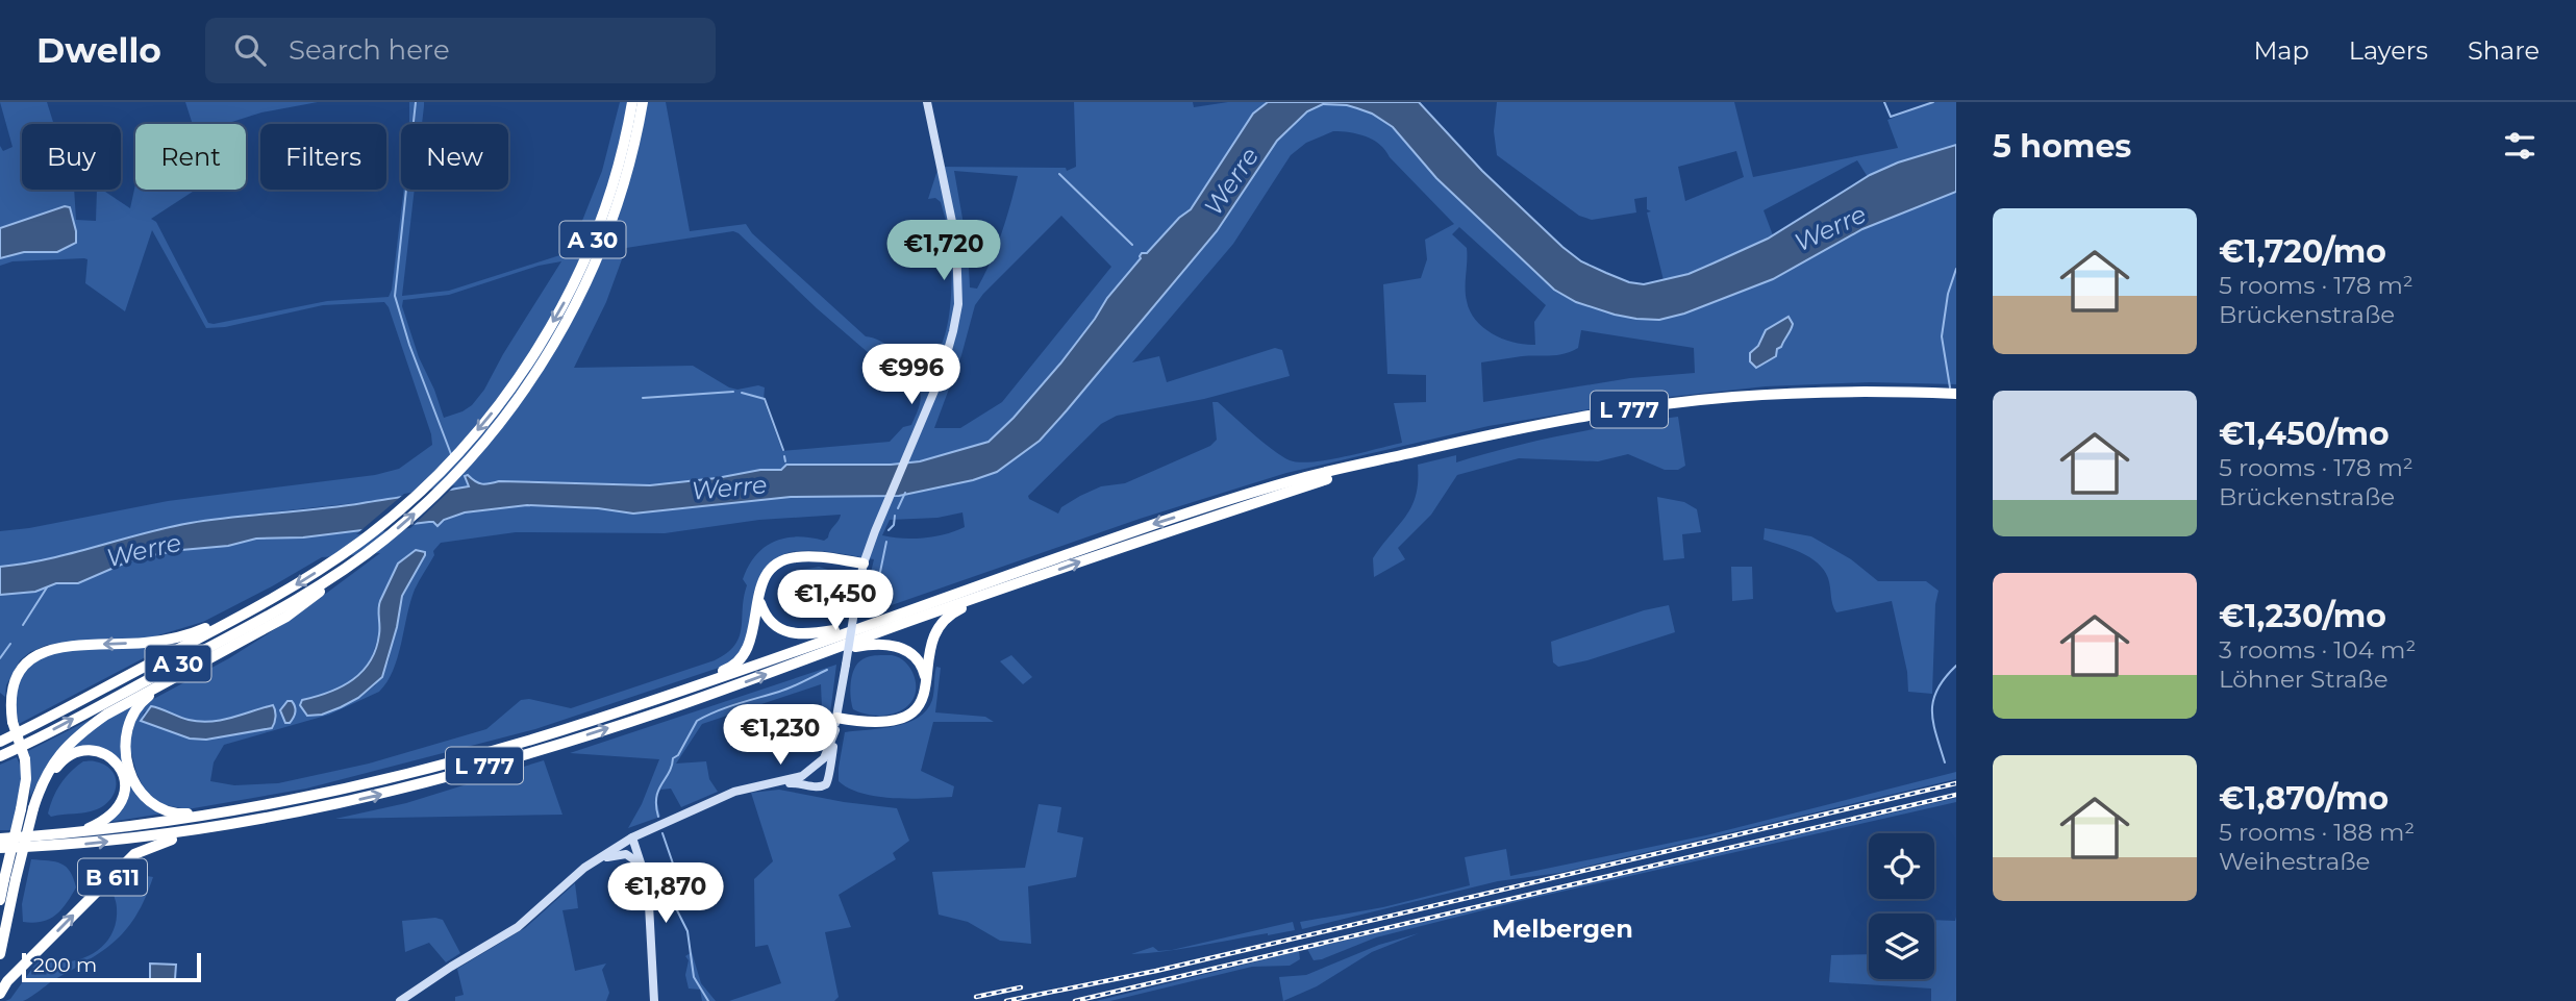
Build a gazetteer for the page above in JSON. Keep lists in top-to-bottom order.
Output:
{
  "streets": {
    "highway": ["A 30", "L 777", "B 611"]
  },
  "crossings": [
    ["L 777", "B 611"]
  ],
  "districts": ["Melbergen"],
  "water": ["Werre"],
  "scale_bar": "200 m",
  "page": {
    "header": "Dwello",
    "search": "Search here",
    "nav": ["Map", "Layers", "Share"],
    "heading": "5 homes",
    "chip": [
      "Buy",
      "Rent",
      "Filters",
      "New"
    ],
    "list": [
      {
        "name": "€1,720/mo",
        "note": "5 rooms · 178 m² · Brückenstraße"
      },
      {
        "name": "€1,450/mo",
        "note": "5 rooms · 178 m² · Brückenstraße"
      },
      {
        "name": "€1,230/mo",
        "note": "3 rooms · 104 m² · Löhner Straße"
      },
      {
        "name": "€1,870/mo",
        "note": "5 rooms · 188 m² · Weihestraße"
      }
    ],
    "price": [
      "€1,720",
      "€996",
      "€1,450",
      "€1,230",
      "€1,870"
    ],
    "scale": "200 m"
  }
}
